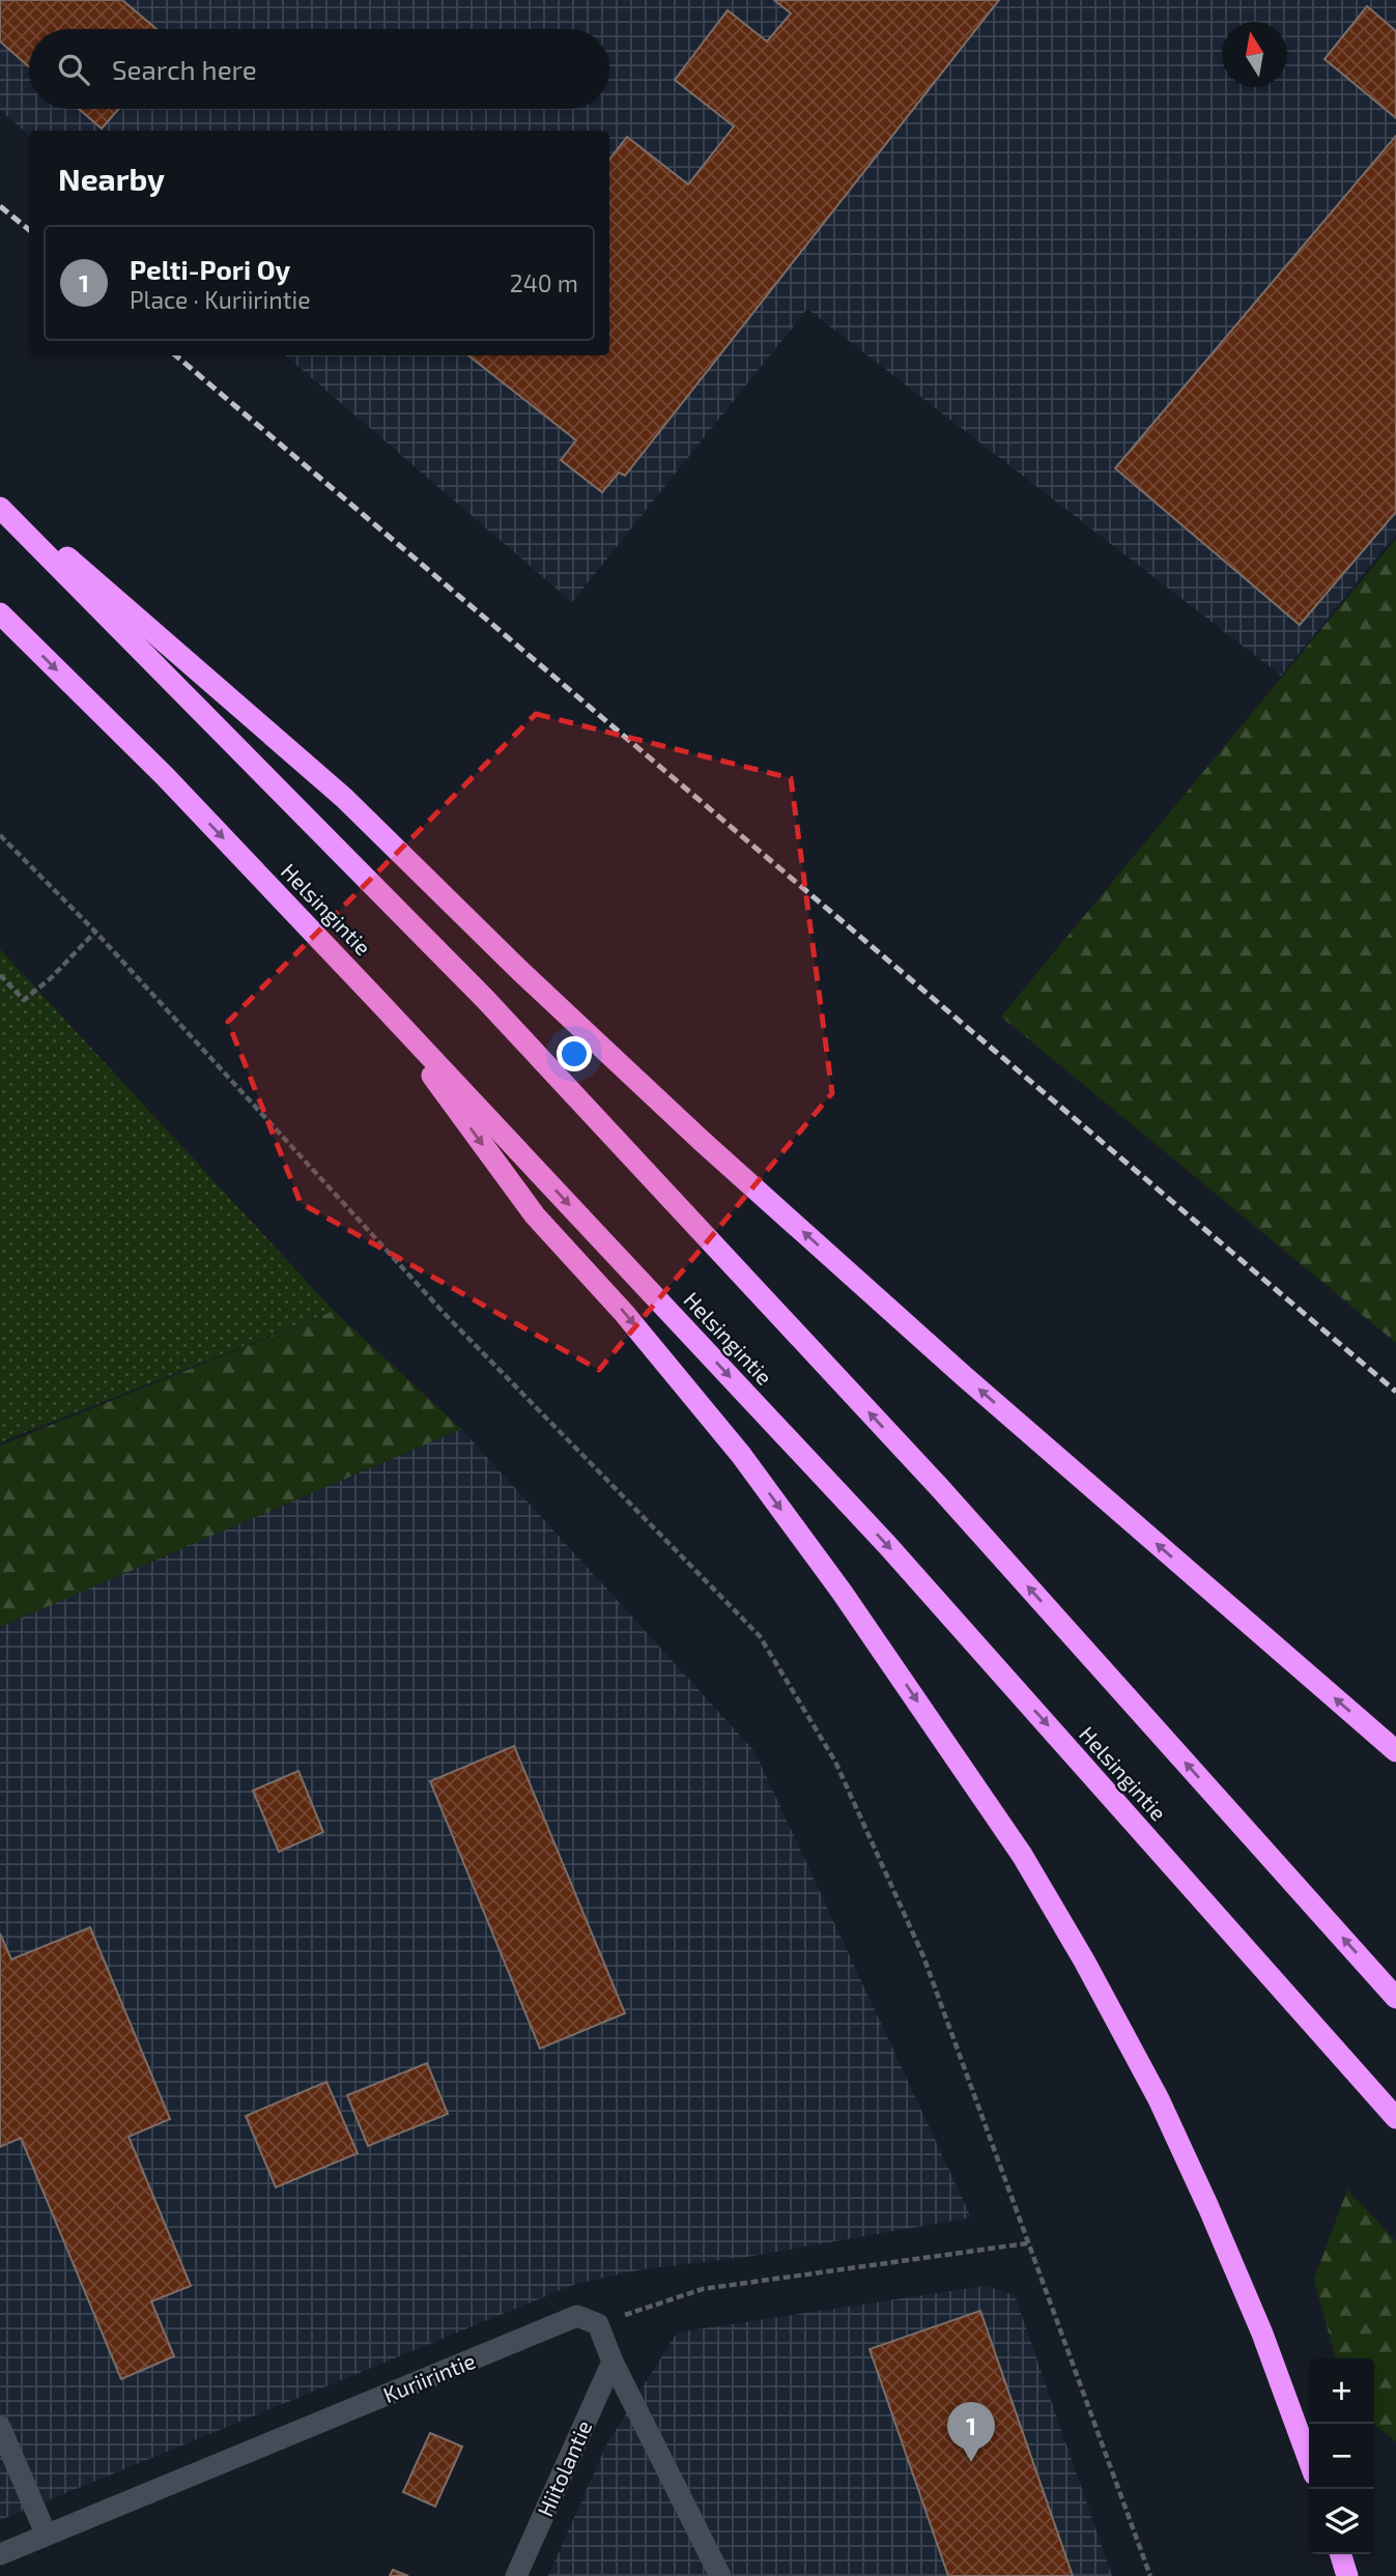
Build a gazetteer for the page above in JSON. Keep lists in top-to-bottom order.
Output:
{
  "streets": {
    "highway": ["Helsingintie"],
    "street": ["Kuriirintie", "Hiitolantie"]
  },
  "north": "top",
  "page": {
    "search": "Search here",
    "heading": "Nearby",
    "list": [
      {
        "mark": "1",
        "name": "Pelti-Pori Oy",
        "note": "Place · Kuriirintie",
        "value": "240 m"
      }
    ],
    "map_buttons": ["+", "−"],
    "pins": "1"
  }
}
